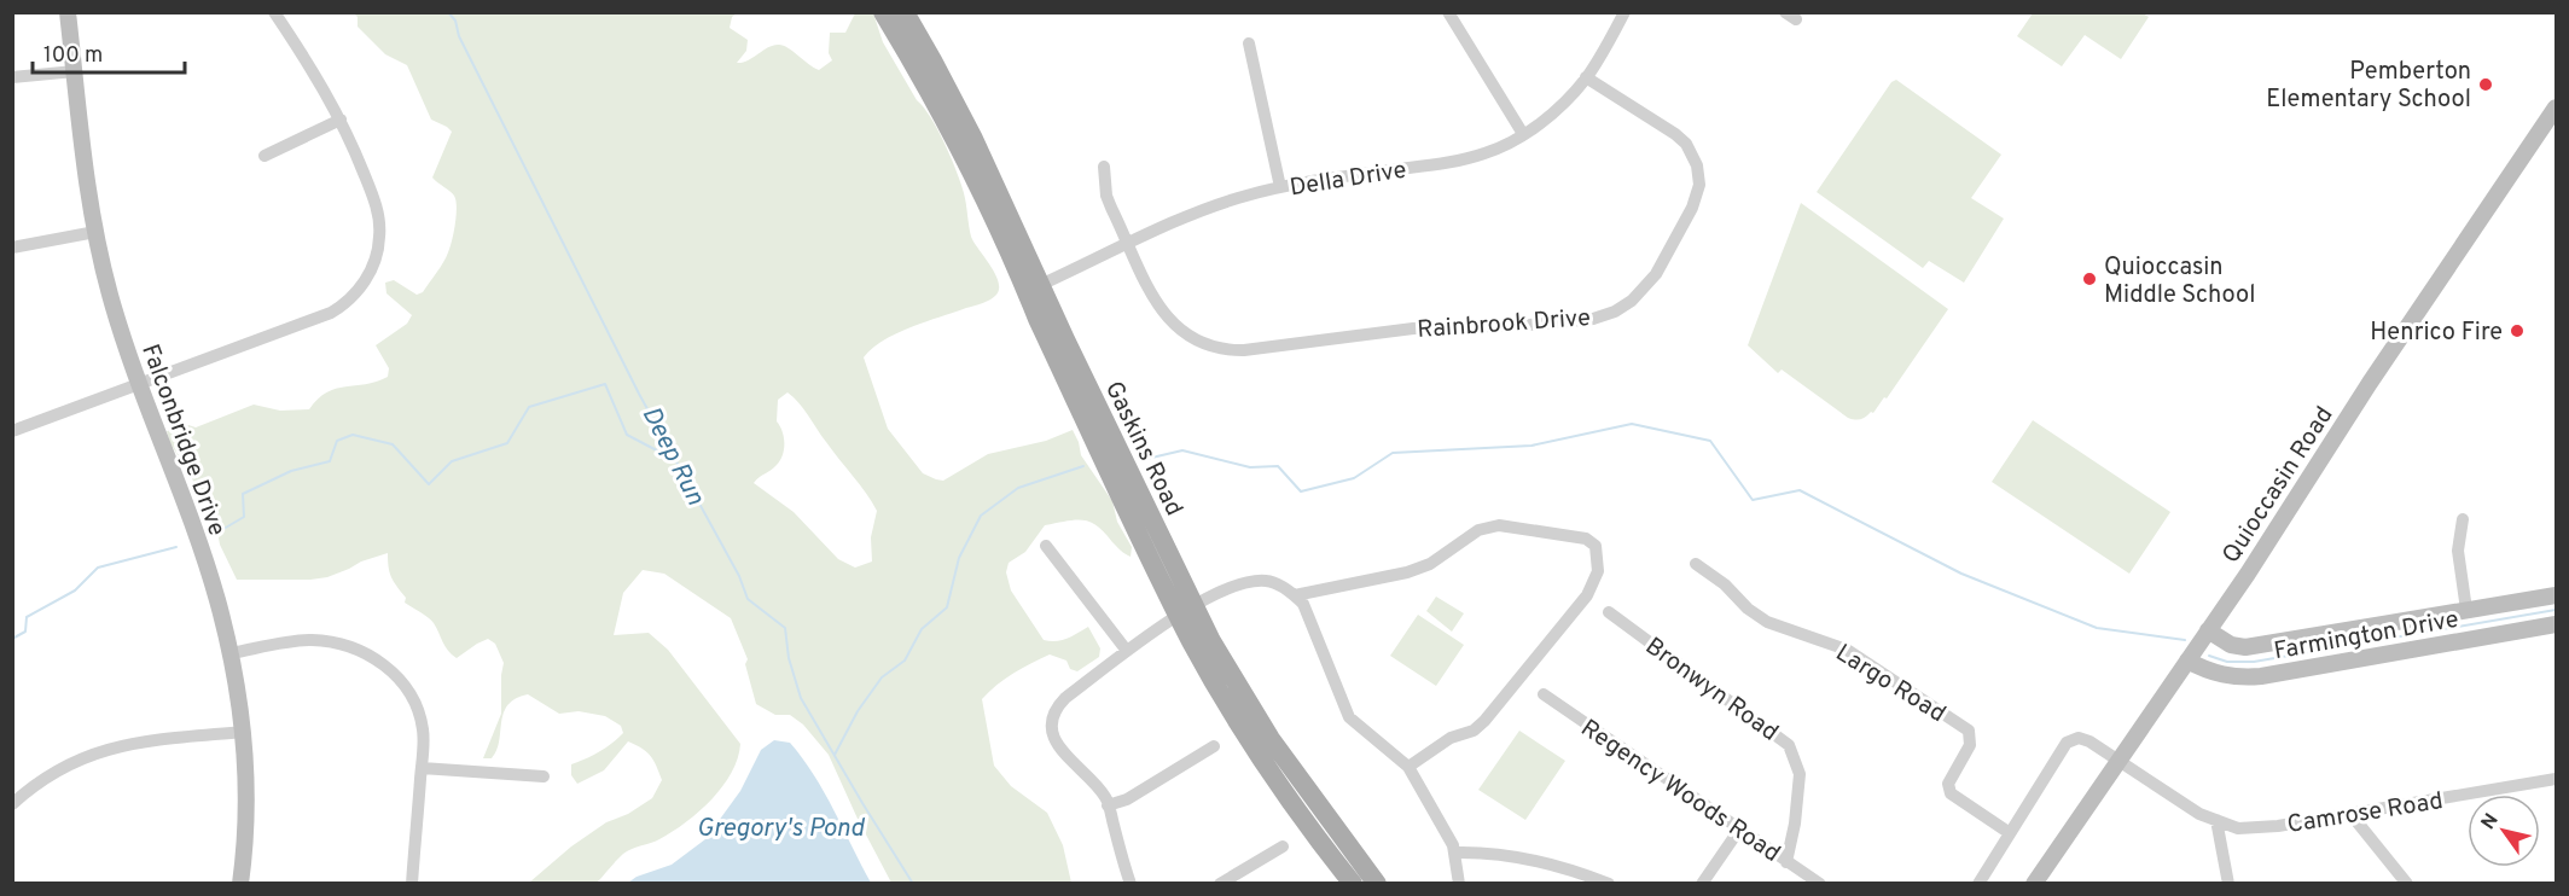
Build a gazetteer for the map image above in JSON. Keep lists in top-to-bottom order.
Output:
{
  "streets": {
    "main road": ["Gaskins Road"],
    "street": [
      "Della Drive",
      "Rainbrook Drive",
      "Falconbridge Drive",
      "Quioccasin Road",
      "Farmington Drive",
      "Largo Road",
      "Bronwyn Road",
      "Regency Woods Road",
      "Camrose Road"
    ]
  },
  "crossings": [
    ["Della Drive", "Rainbrook Drive"],
    ["Della Drive", "Gaskins Road"],
    ["Quioccasin Road", "Farmington Drive"],
    ["Quioccasin Road", "Camrose Road"],
    ["Bronwyn Road", "Regency Woods Road"]
  ],
  "water": ["Deep Run", "Gregory's Pond"],
  "places": ["Pemberton Elementary School", "Quioccasin Middle School", "Henrico Fire"],
  "scale_bar": "100 m",
  "north": "top left"
}
